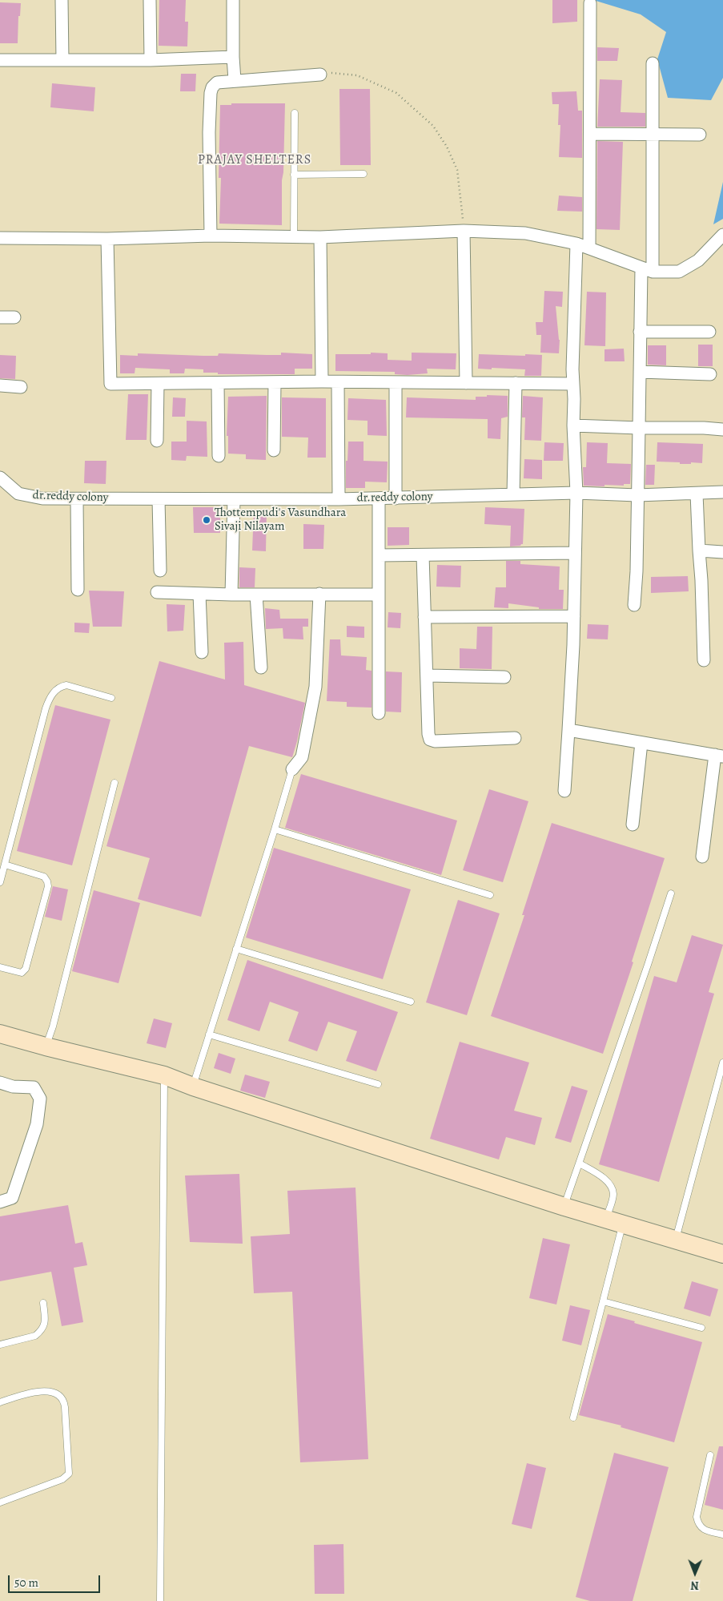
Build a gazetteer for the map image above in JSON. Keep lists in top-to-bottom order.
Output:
{
  "streets": {
    "street": ["dr.reddy colony"]
  },
  "districts": ["PRAJAY SHELTERS"],
  "places": ["Thottempudi's Vasundhara Sivaji Nilayam"],
  "scale_bar": "50 m",
  "north": "bottom"
}
